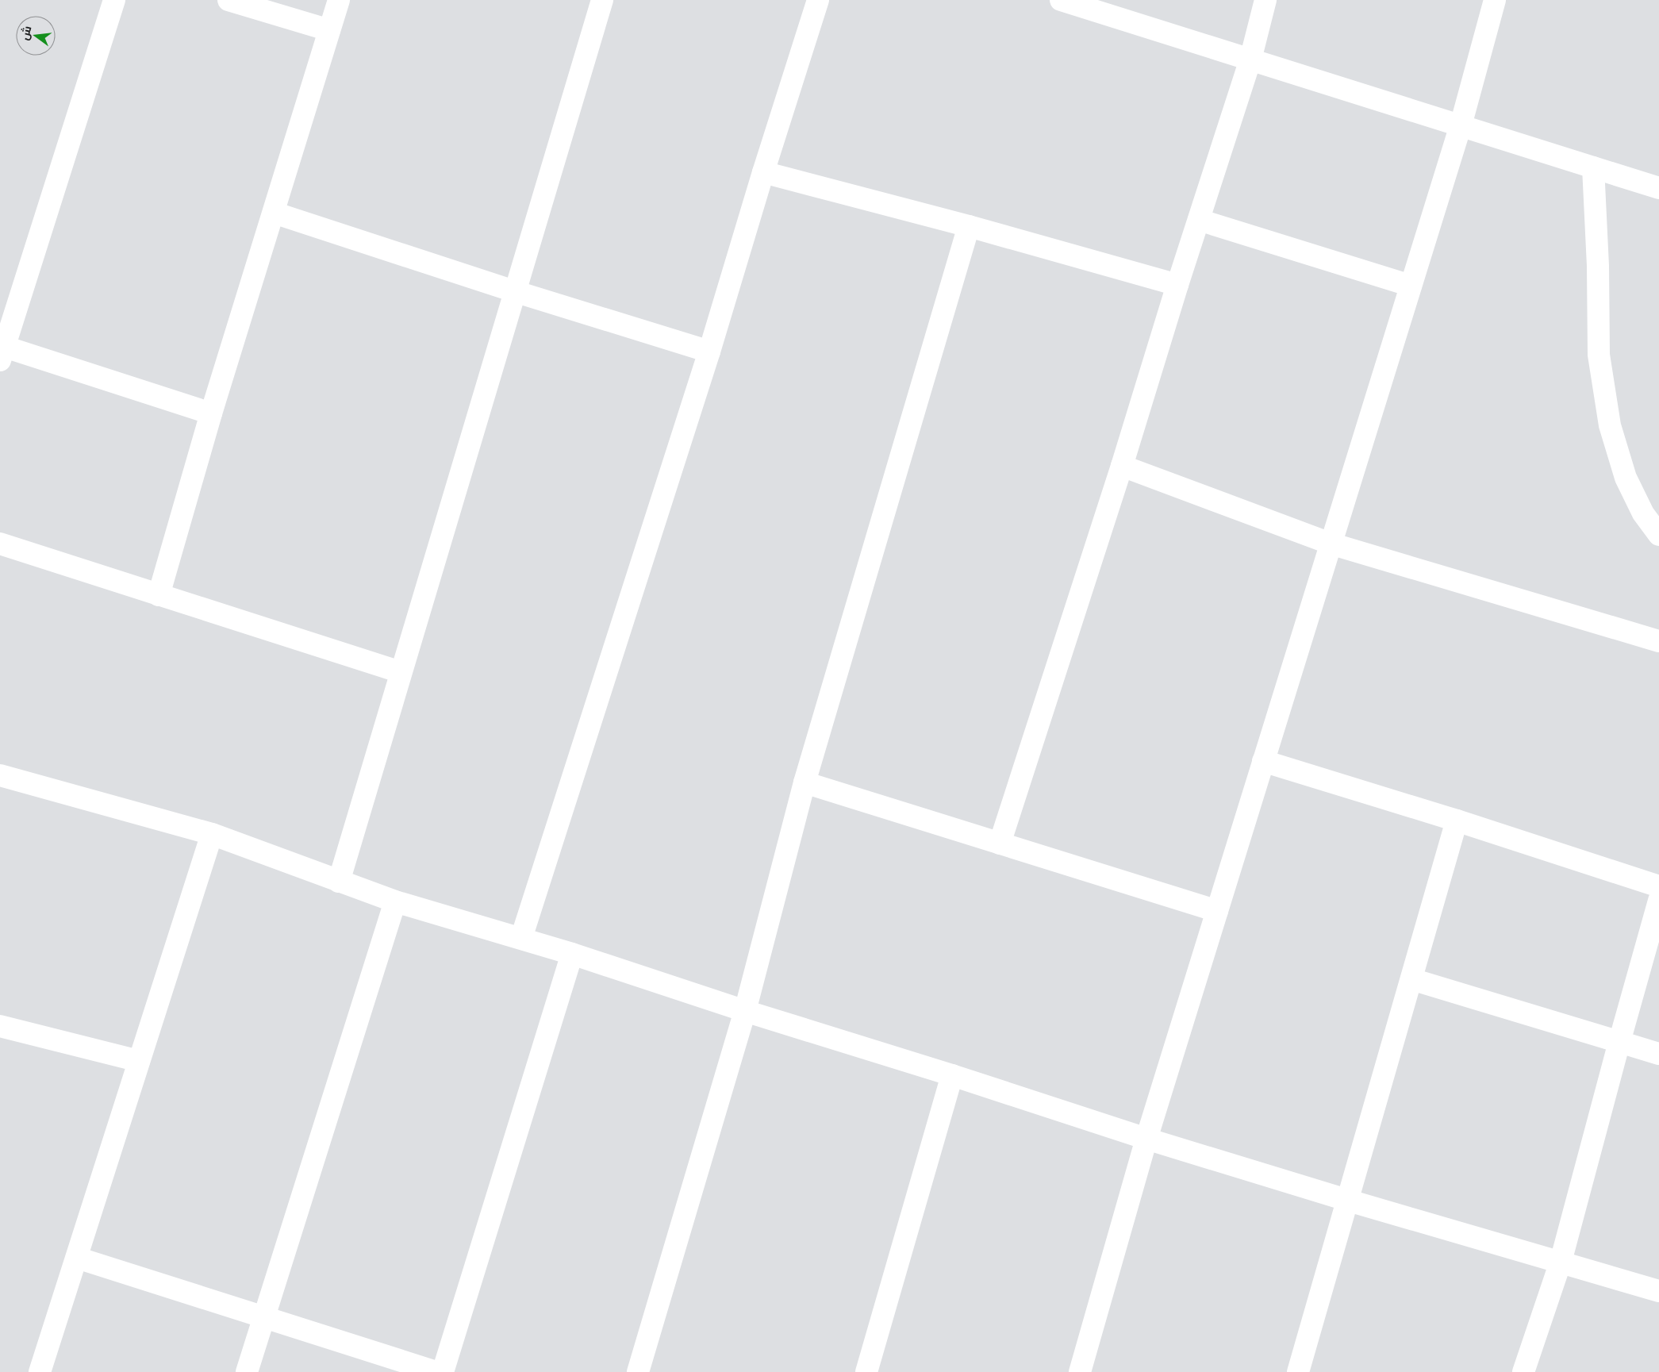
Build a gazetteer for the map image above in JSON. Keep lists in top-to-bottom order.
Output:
{
  "north": "left"
}
